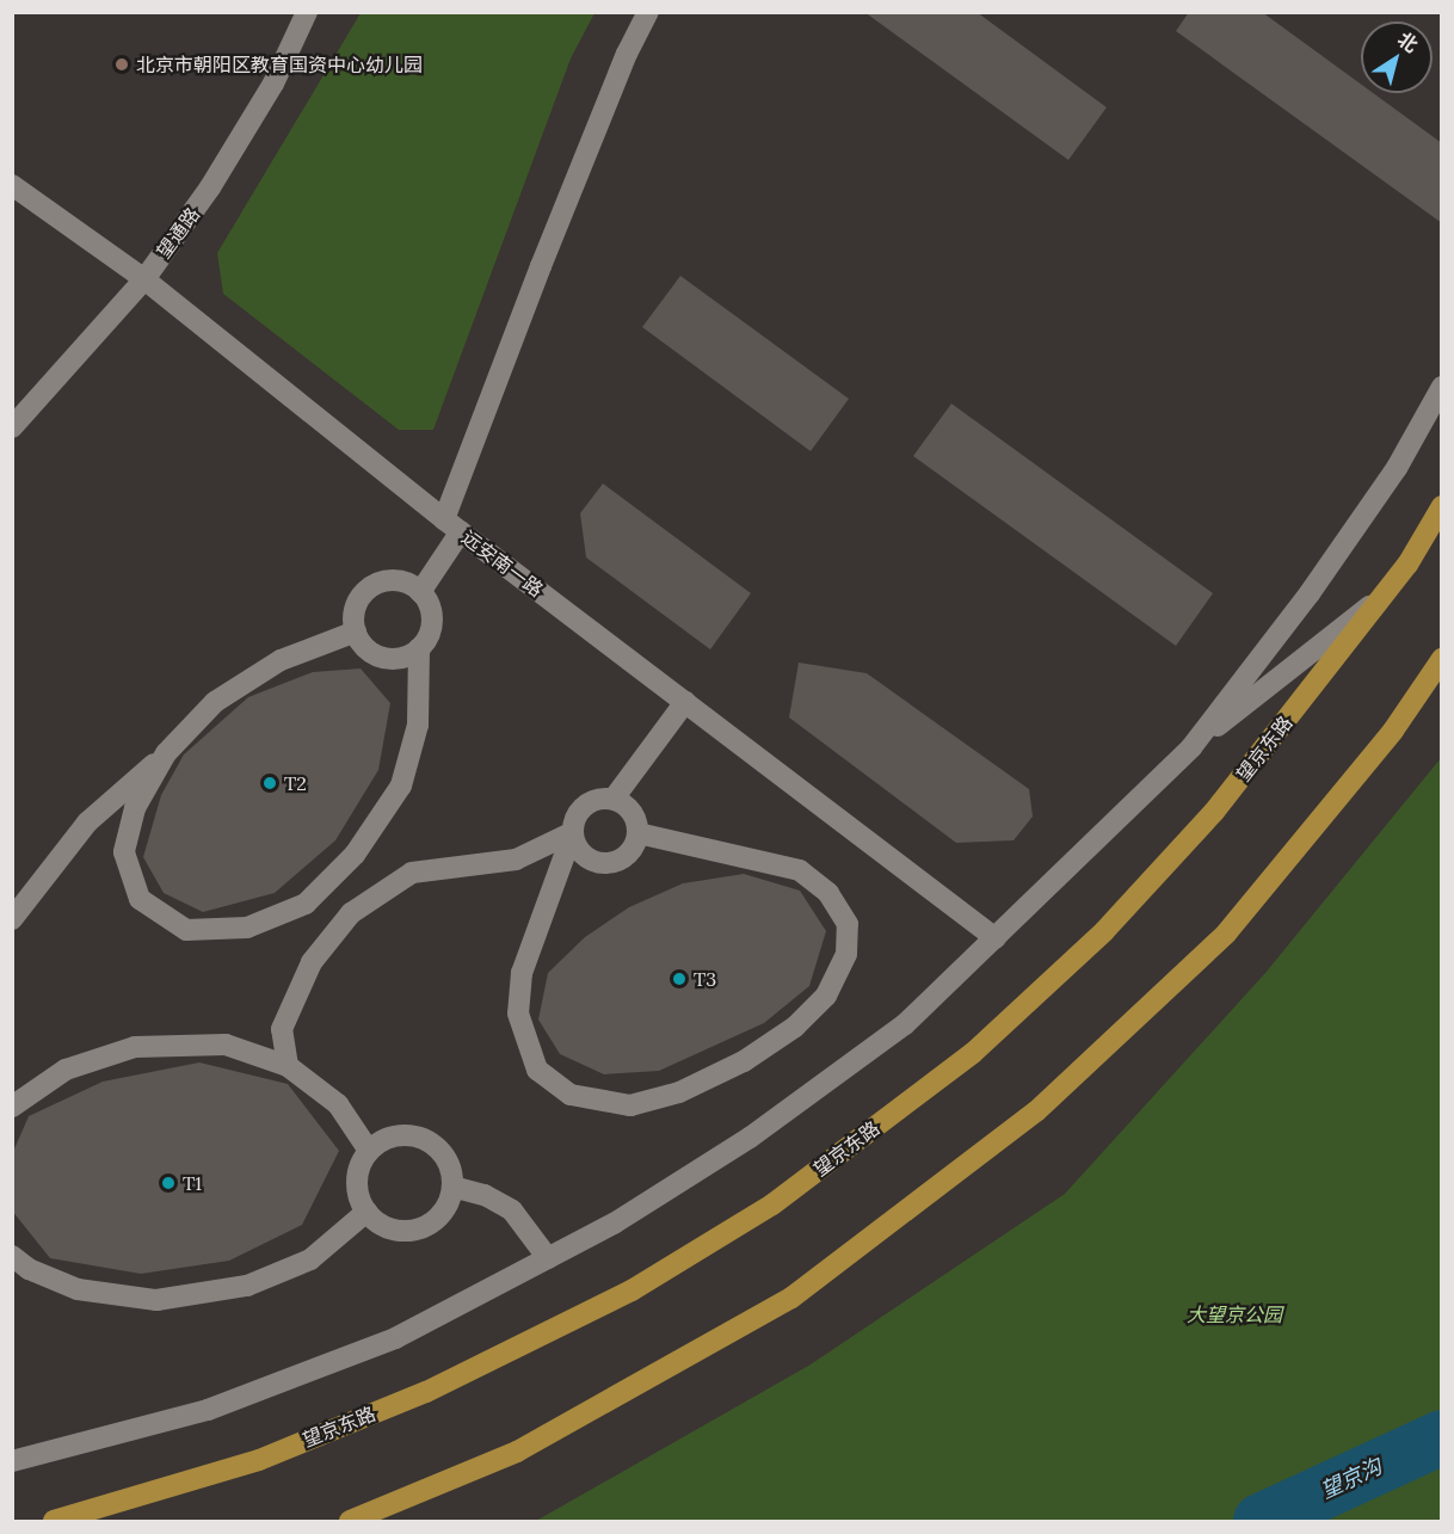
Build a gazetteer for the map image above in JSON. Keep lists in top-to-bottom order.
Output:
{
  "streets": {
    "main road": ["望京东路"],
    "street": ["望通路", "远安南一路"]
  },
  "crossings": [
    ["望通路", "远安南一路"]
  ],
  "water": ["望京沟"],
  "parks": ["大望京公园"],
  "places": [
    "北京市朝阳区教育国资中心幼儿园",
    "T2",
    "T3",
    "T1"
  ],
  "north": "top right"
}
